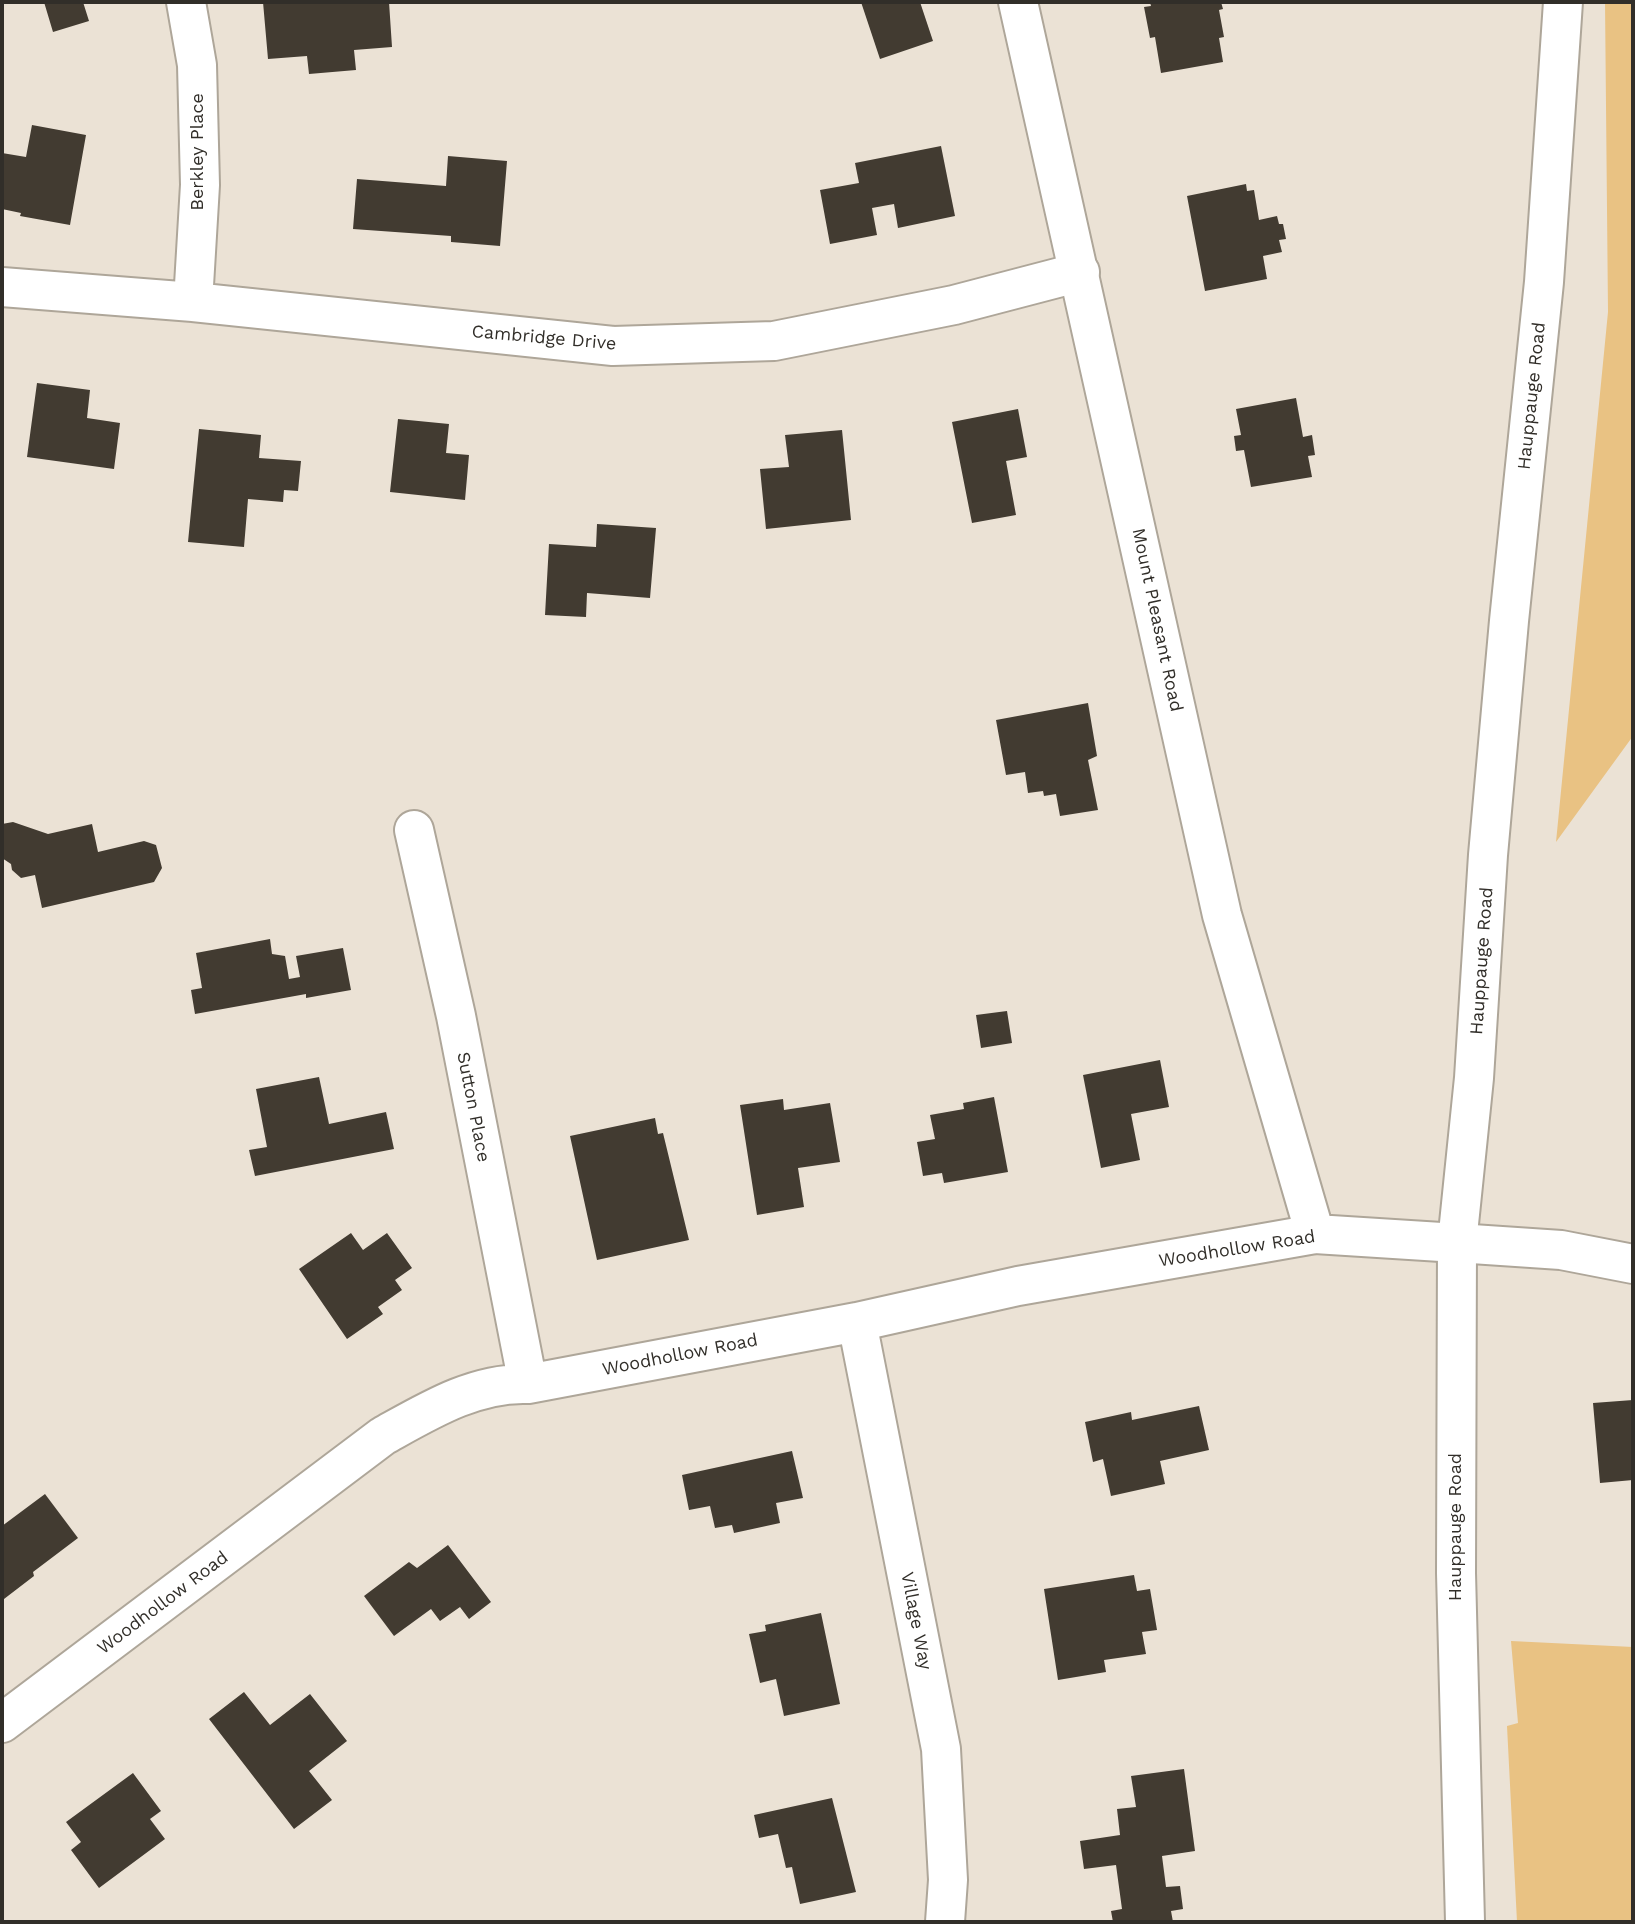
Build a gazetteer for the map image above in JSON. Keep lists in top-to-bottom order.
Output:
{
  "streets": {
    "street": [
      "Berkley Place",
      "Cambridge Drive",
      "Hauppauge Road",
      "Mount Pleasant Road",
      "Sutton Place",
      "Woodhollow Road",
      "Village Way"
    ]
  },
  "crossings": [
    ["Berkley Place", "Cambridge Drive"],
    ["Cambridge Drive", "Mount Pleasant Road"],
    ["Hauppauge Road", "Woodhollow Road"],
    ["Mount Pleasant Road", "Woodhollow Road"],
    ["Sutton Place", "Woodhollow Road"],
    ["Woodhollow Road", "Village Way"]
  ]
}
